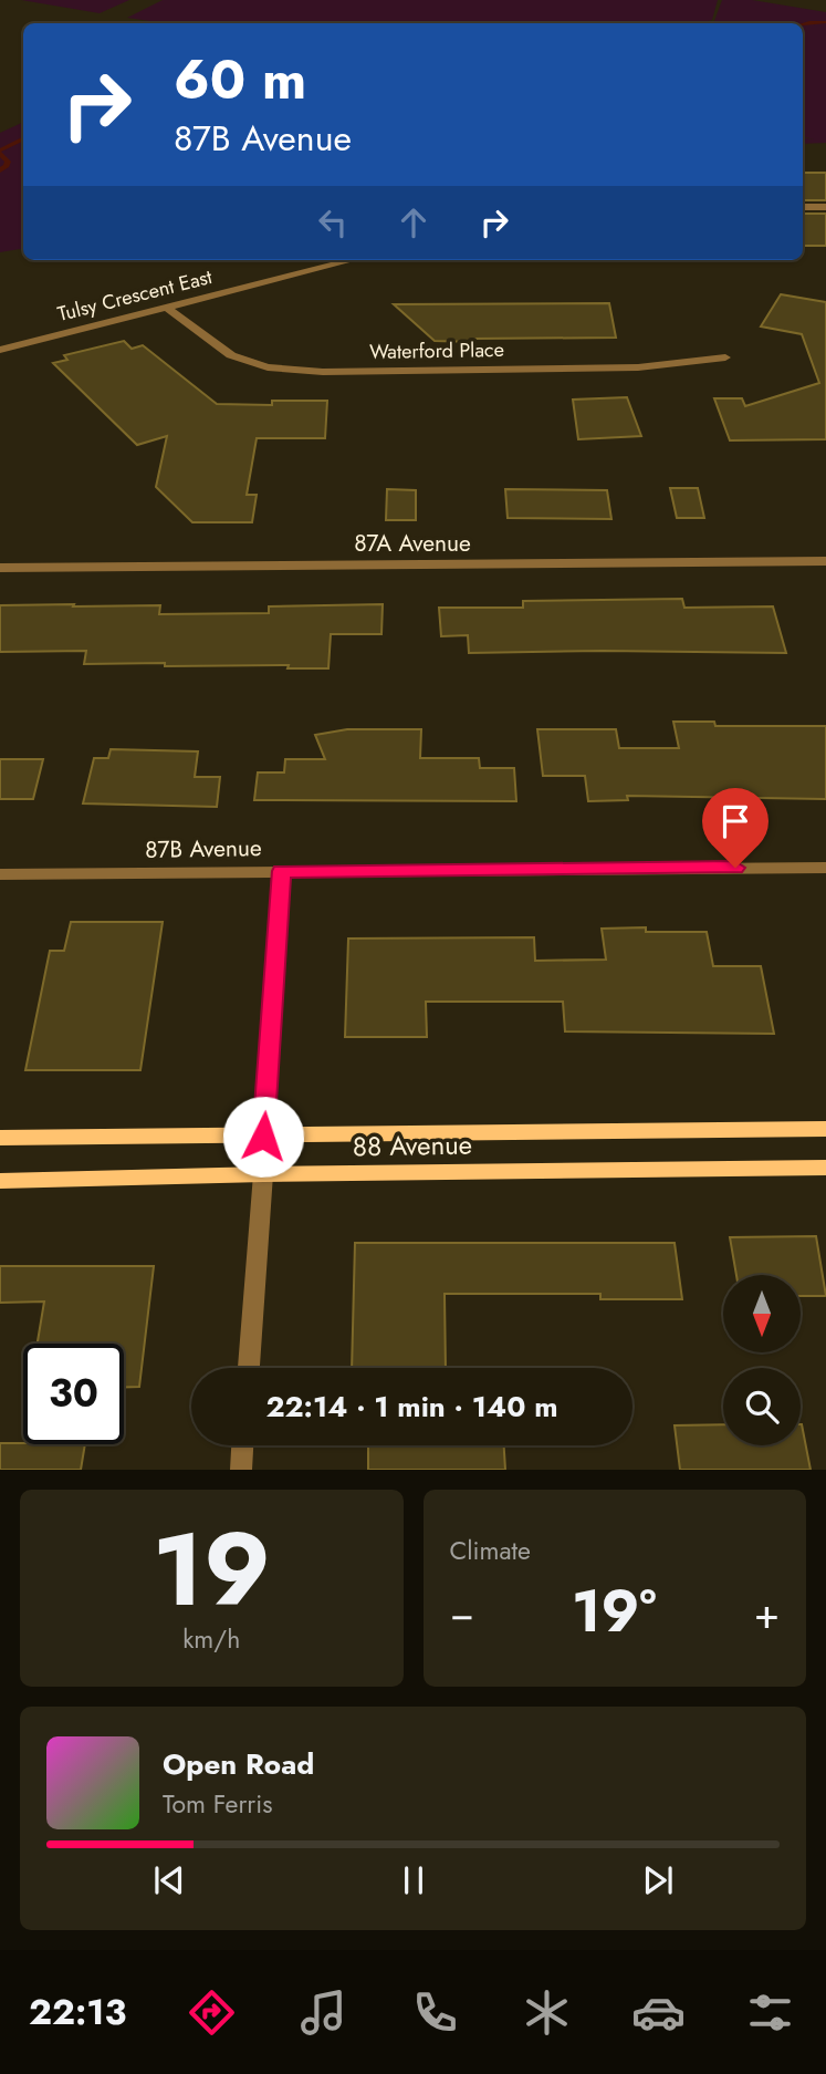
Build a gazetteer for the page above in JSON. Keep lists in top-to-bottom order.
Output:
{
  "streets": {
    "main road": ["88 Avenue"],
    "street": [
      "Tulsy Crescent East",
      "Waterford Place",
      "87A Avenue",
      "87B Avenue"
    ]
  },
  "crossings": [
    ["Tulsy Crescent East", "Waterford Place"]
  ],
  "north": "bottom",
  "page": {
    "turn": ["60 m", "87B Avenue"],
    "limit": "30",
    "trip": "22:14 · 1 min · 140 m",
    "tile": [
      ["19", "km/h"],
      "Climate"
    ],
    "heat": ["−", "19°", "+"],
    "song": ["Open Road", "Tom Ferris"],
    "tabs": "22:13"
  }
}
